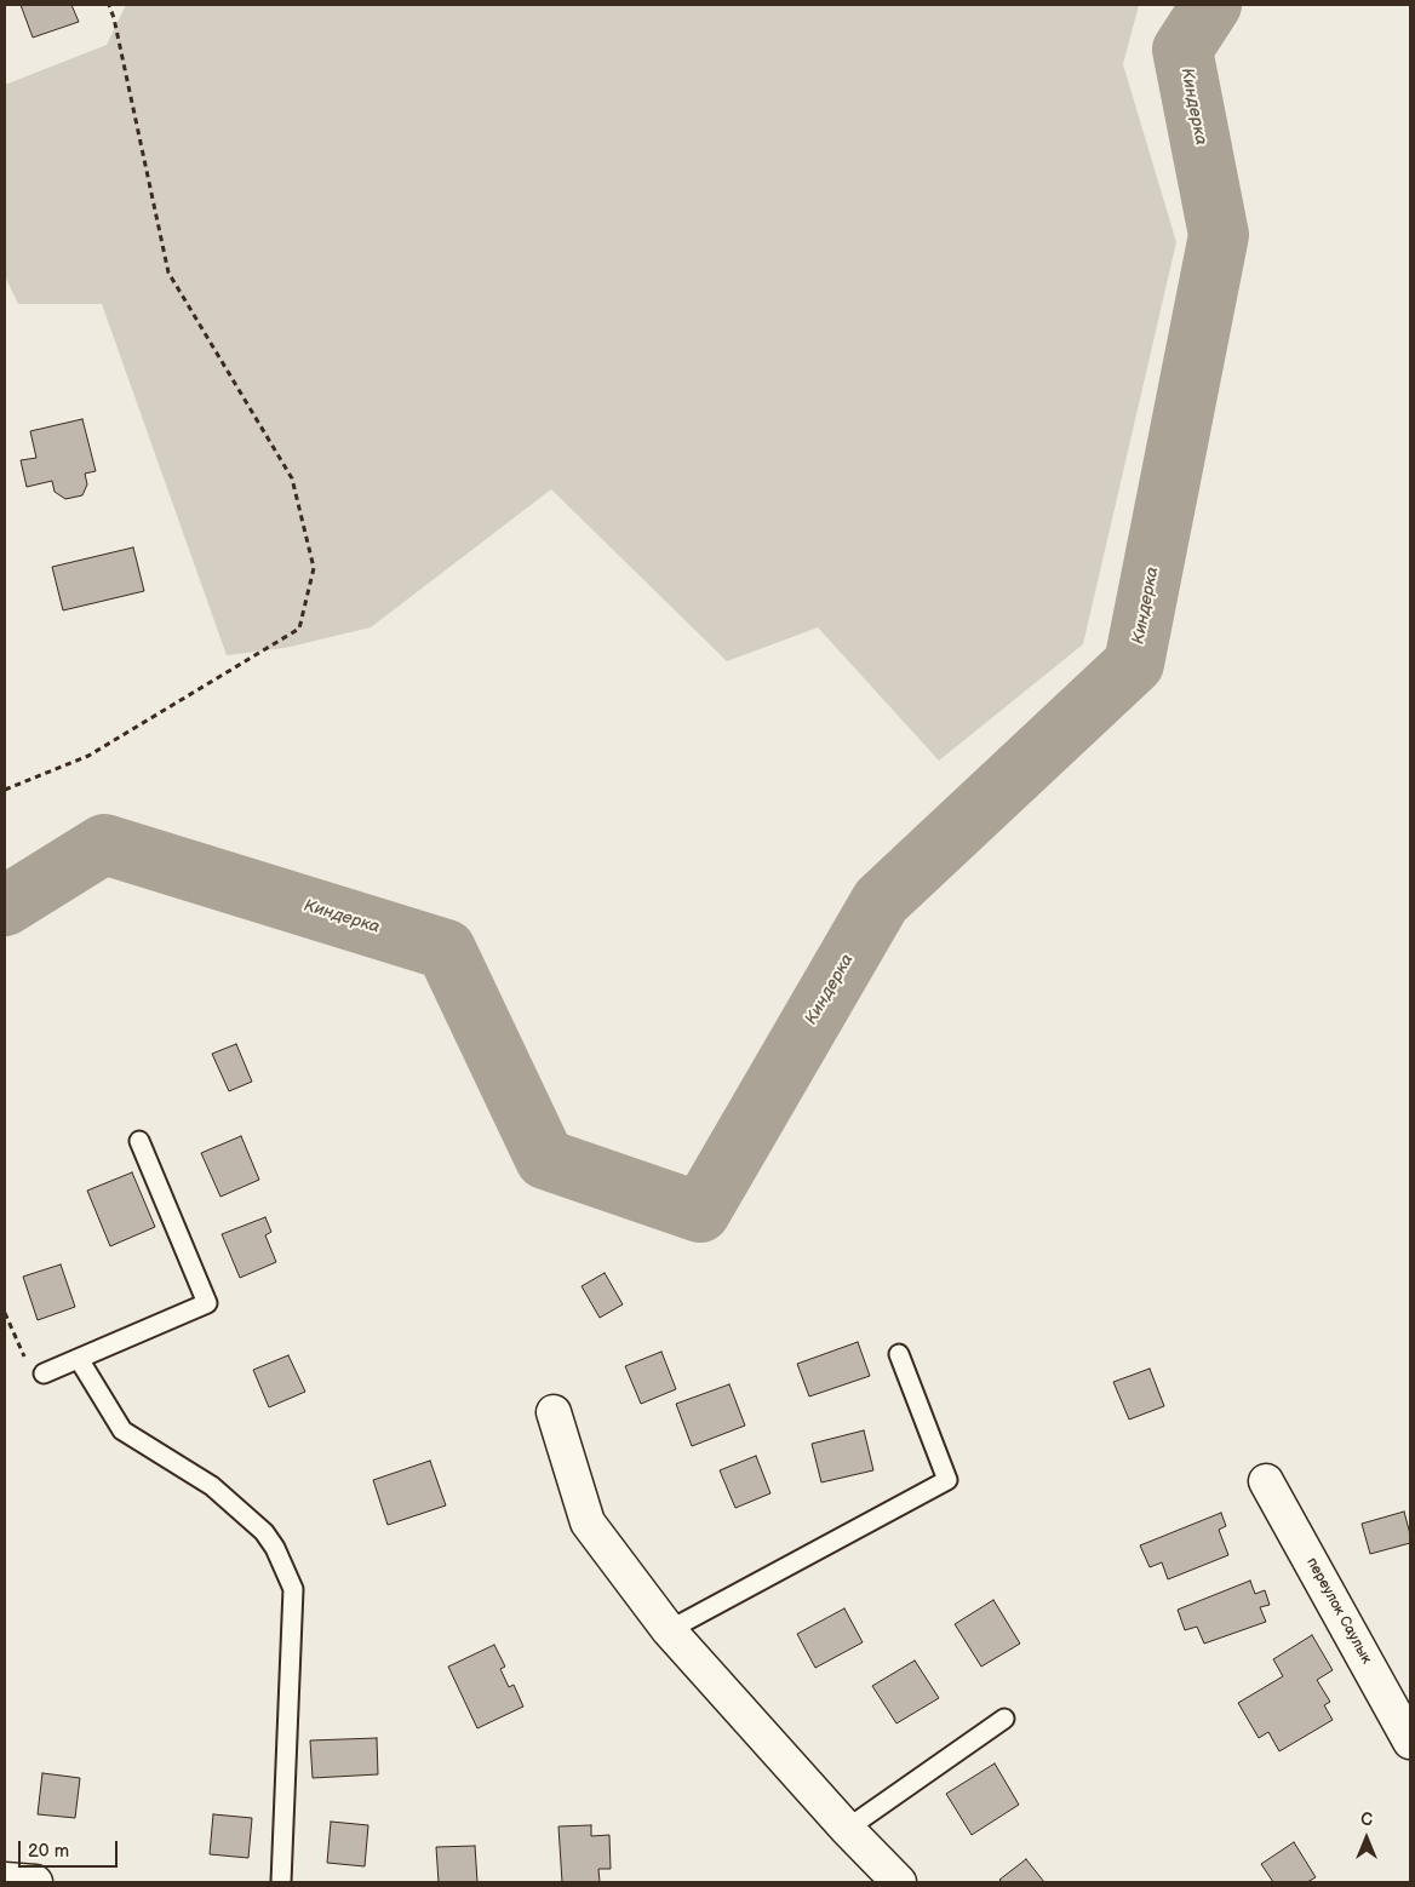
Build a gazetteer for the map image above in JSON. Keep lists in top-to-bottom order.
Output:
{
  "streets": {
    "street": ["переулок Саулык"]
  },
  "water": ["Киндерка"],
  "scale_bar": "20 m",
  "north": "top"
}
